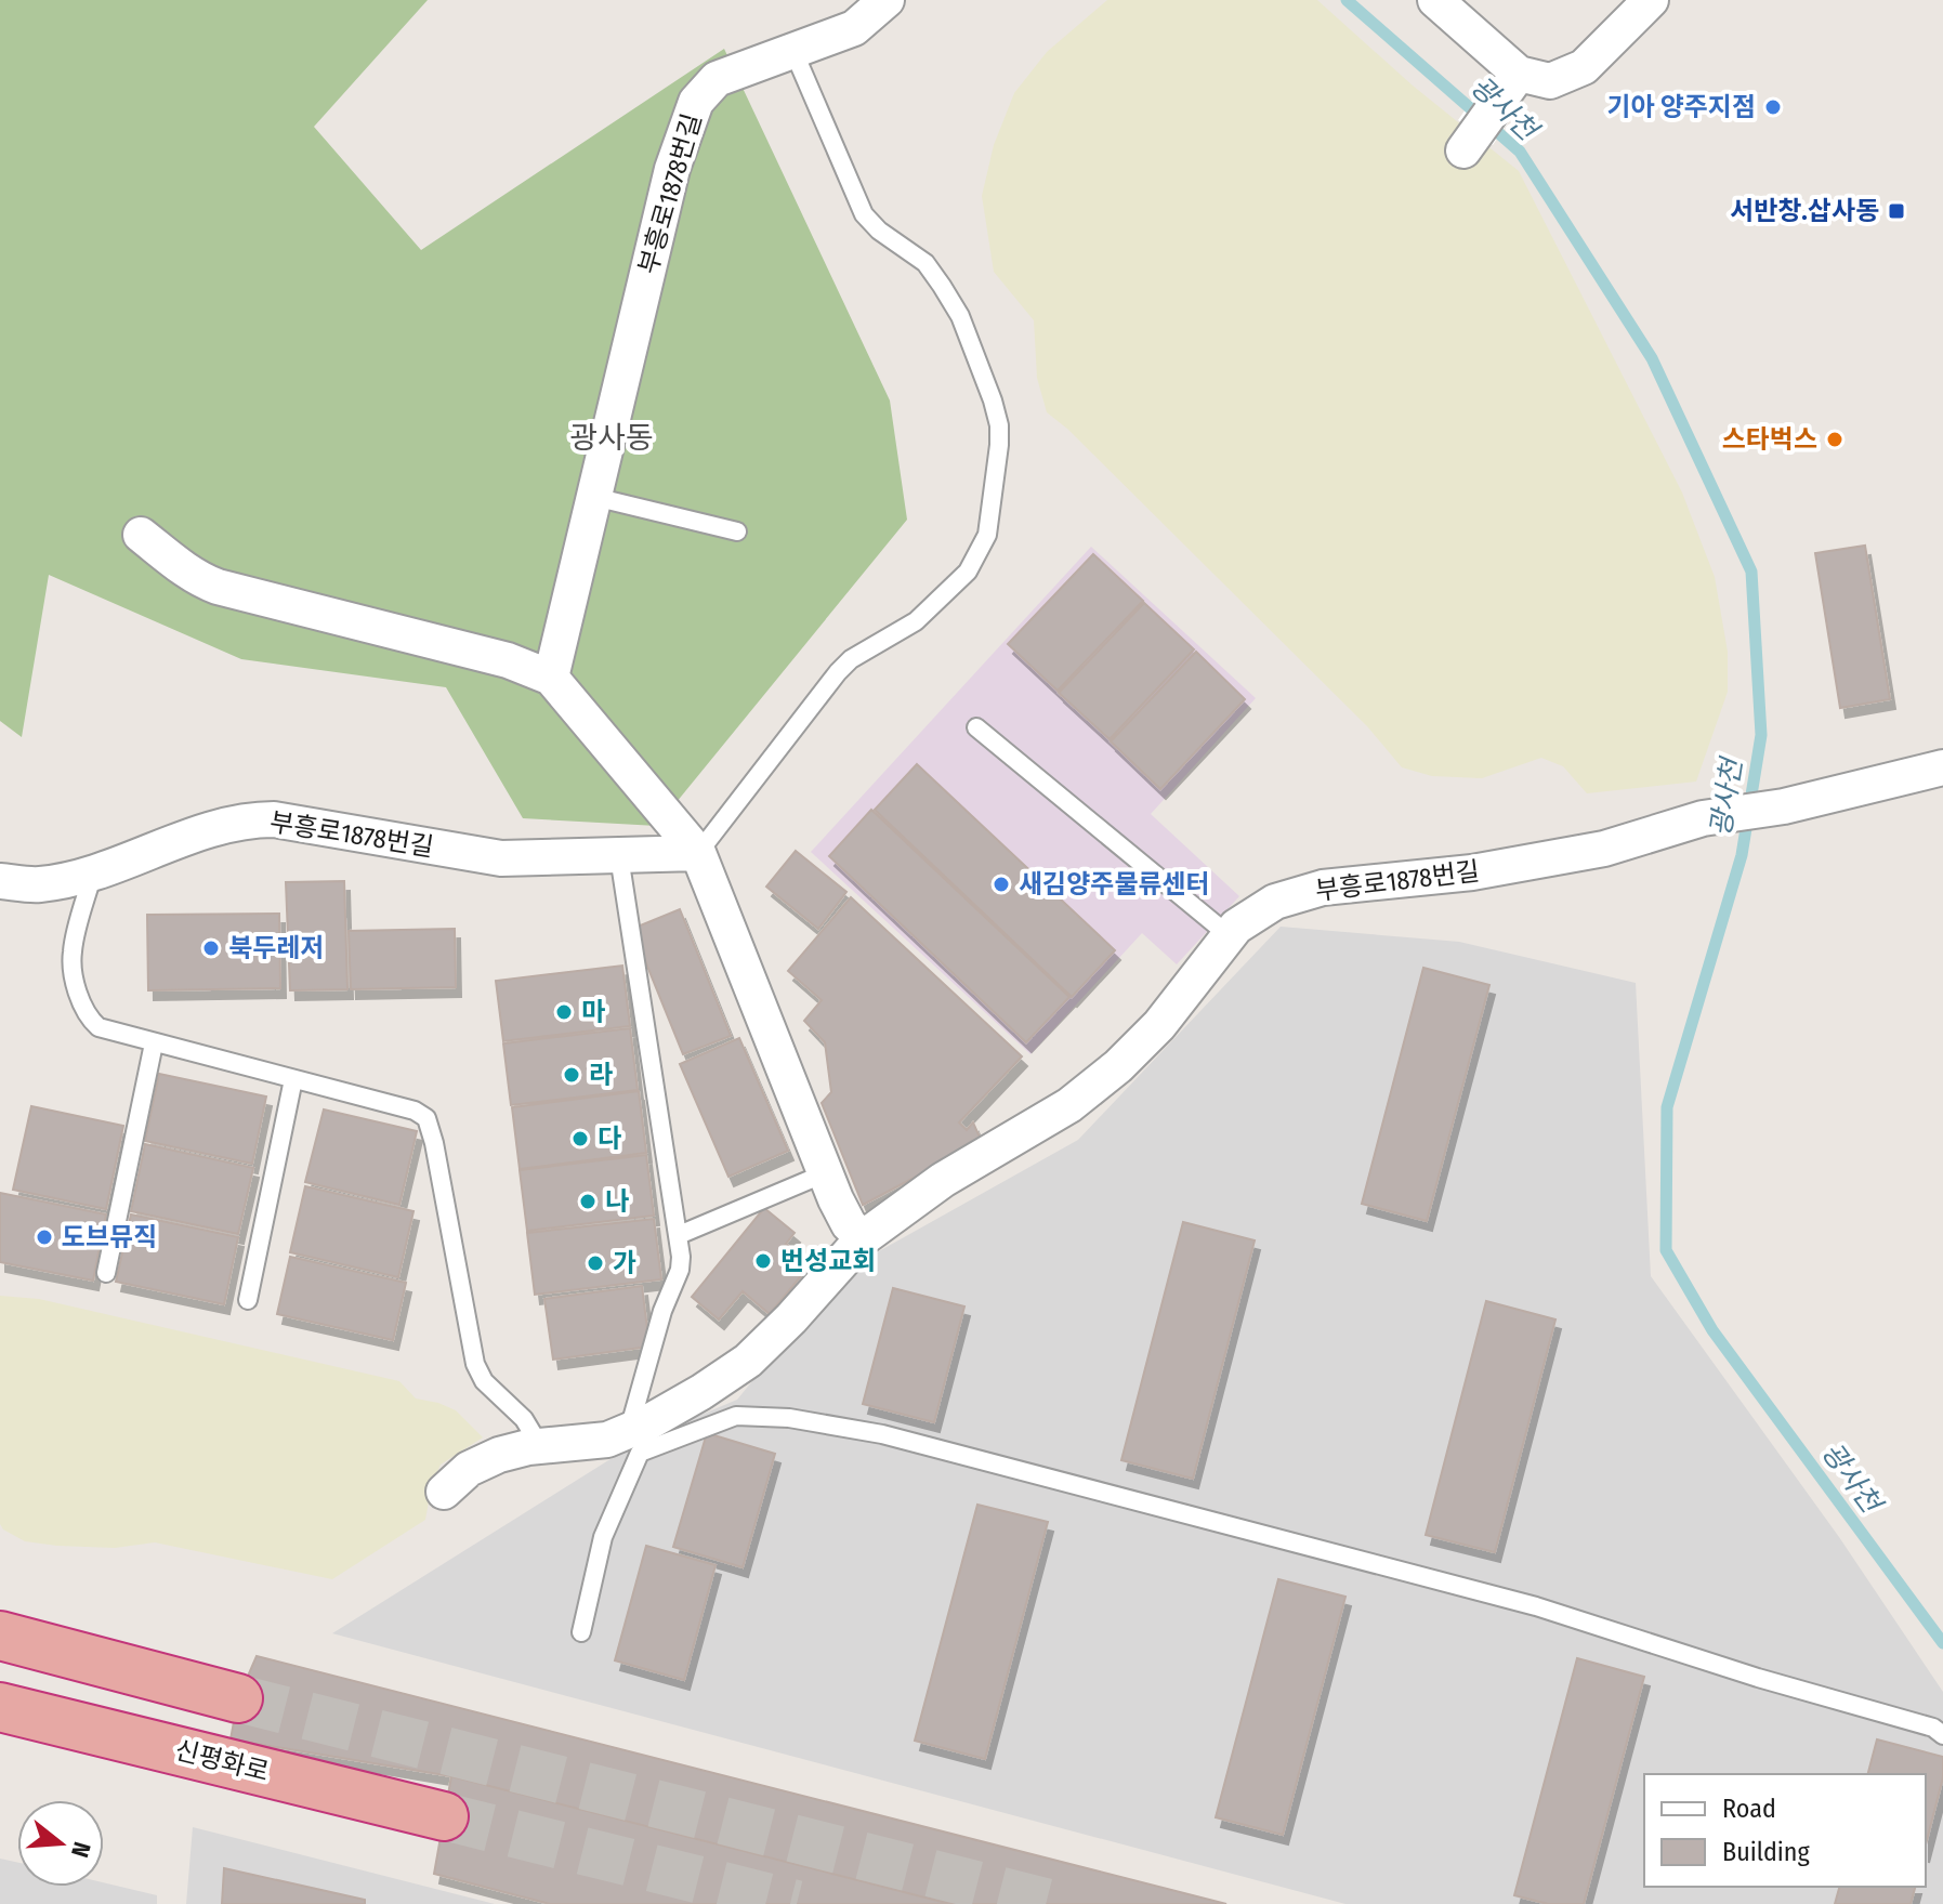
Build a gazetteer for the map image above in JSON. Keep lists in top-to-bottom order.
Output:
{
  "streets": {
    "highway": ["신평화로"],
    "street": ["부흥로1878번길"]
  },
  "districts": ["광사동"],
  "water": ["광사천"],
  "places": {
    "other": [
      "기아 양주지점",
      "스타벅스",
      "새김양주물류센터",
      "북두레저",
      "마",
      "라",
      "다",
      "나",
      "도브뮤직",
      "번성교회",
      "가"
    ],
    "transit": ["서반창.삽사동"]
  },
  "legend": ["Road", "Building"],
  "north": "right"
}
